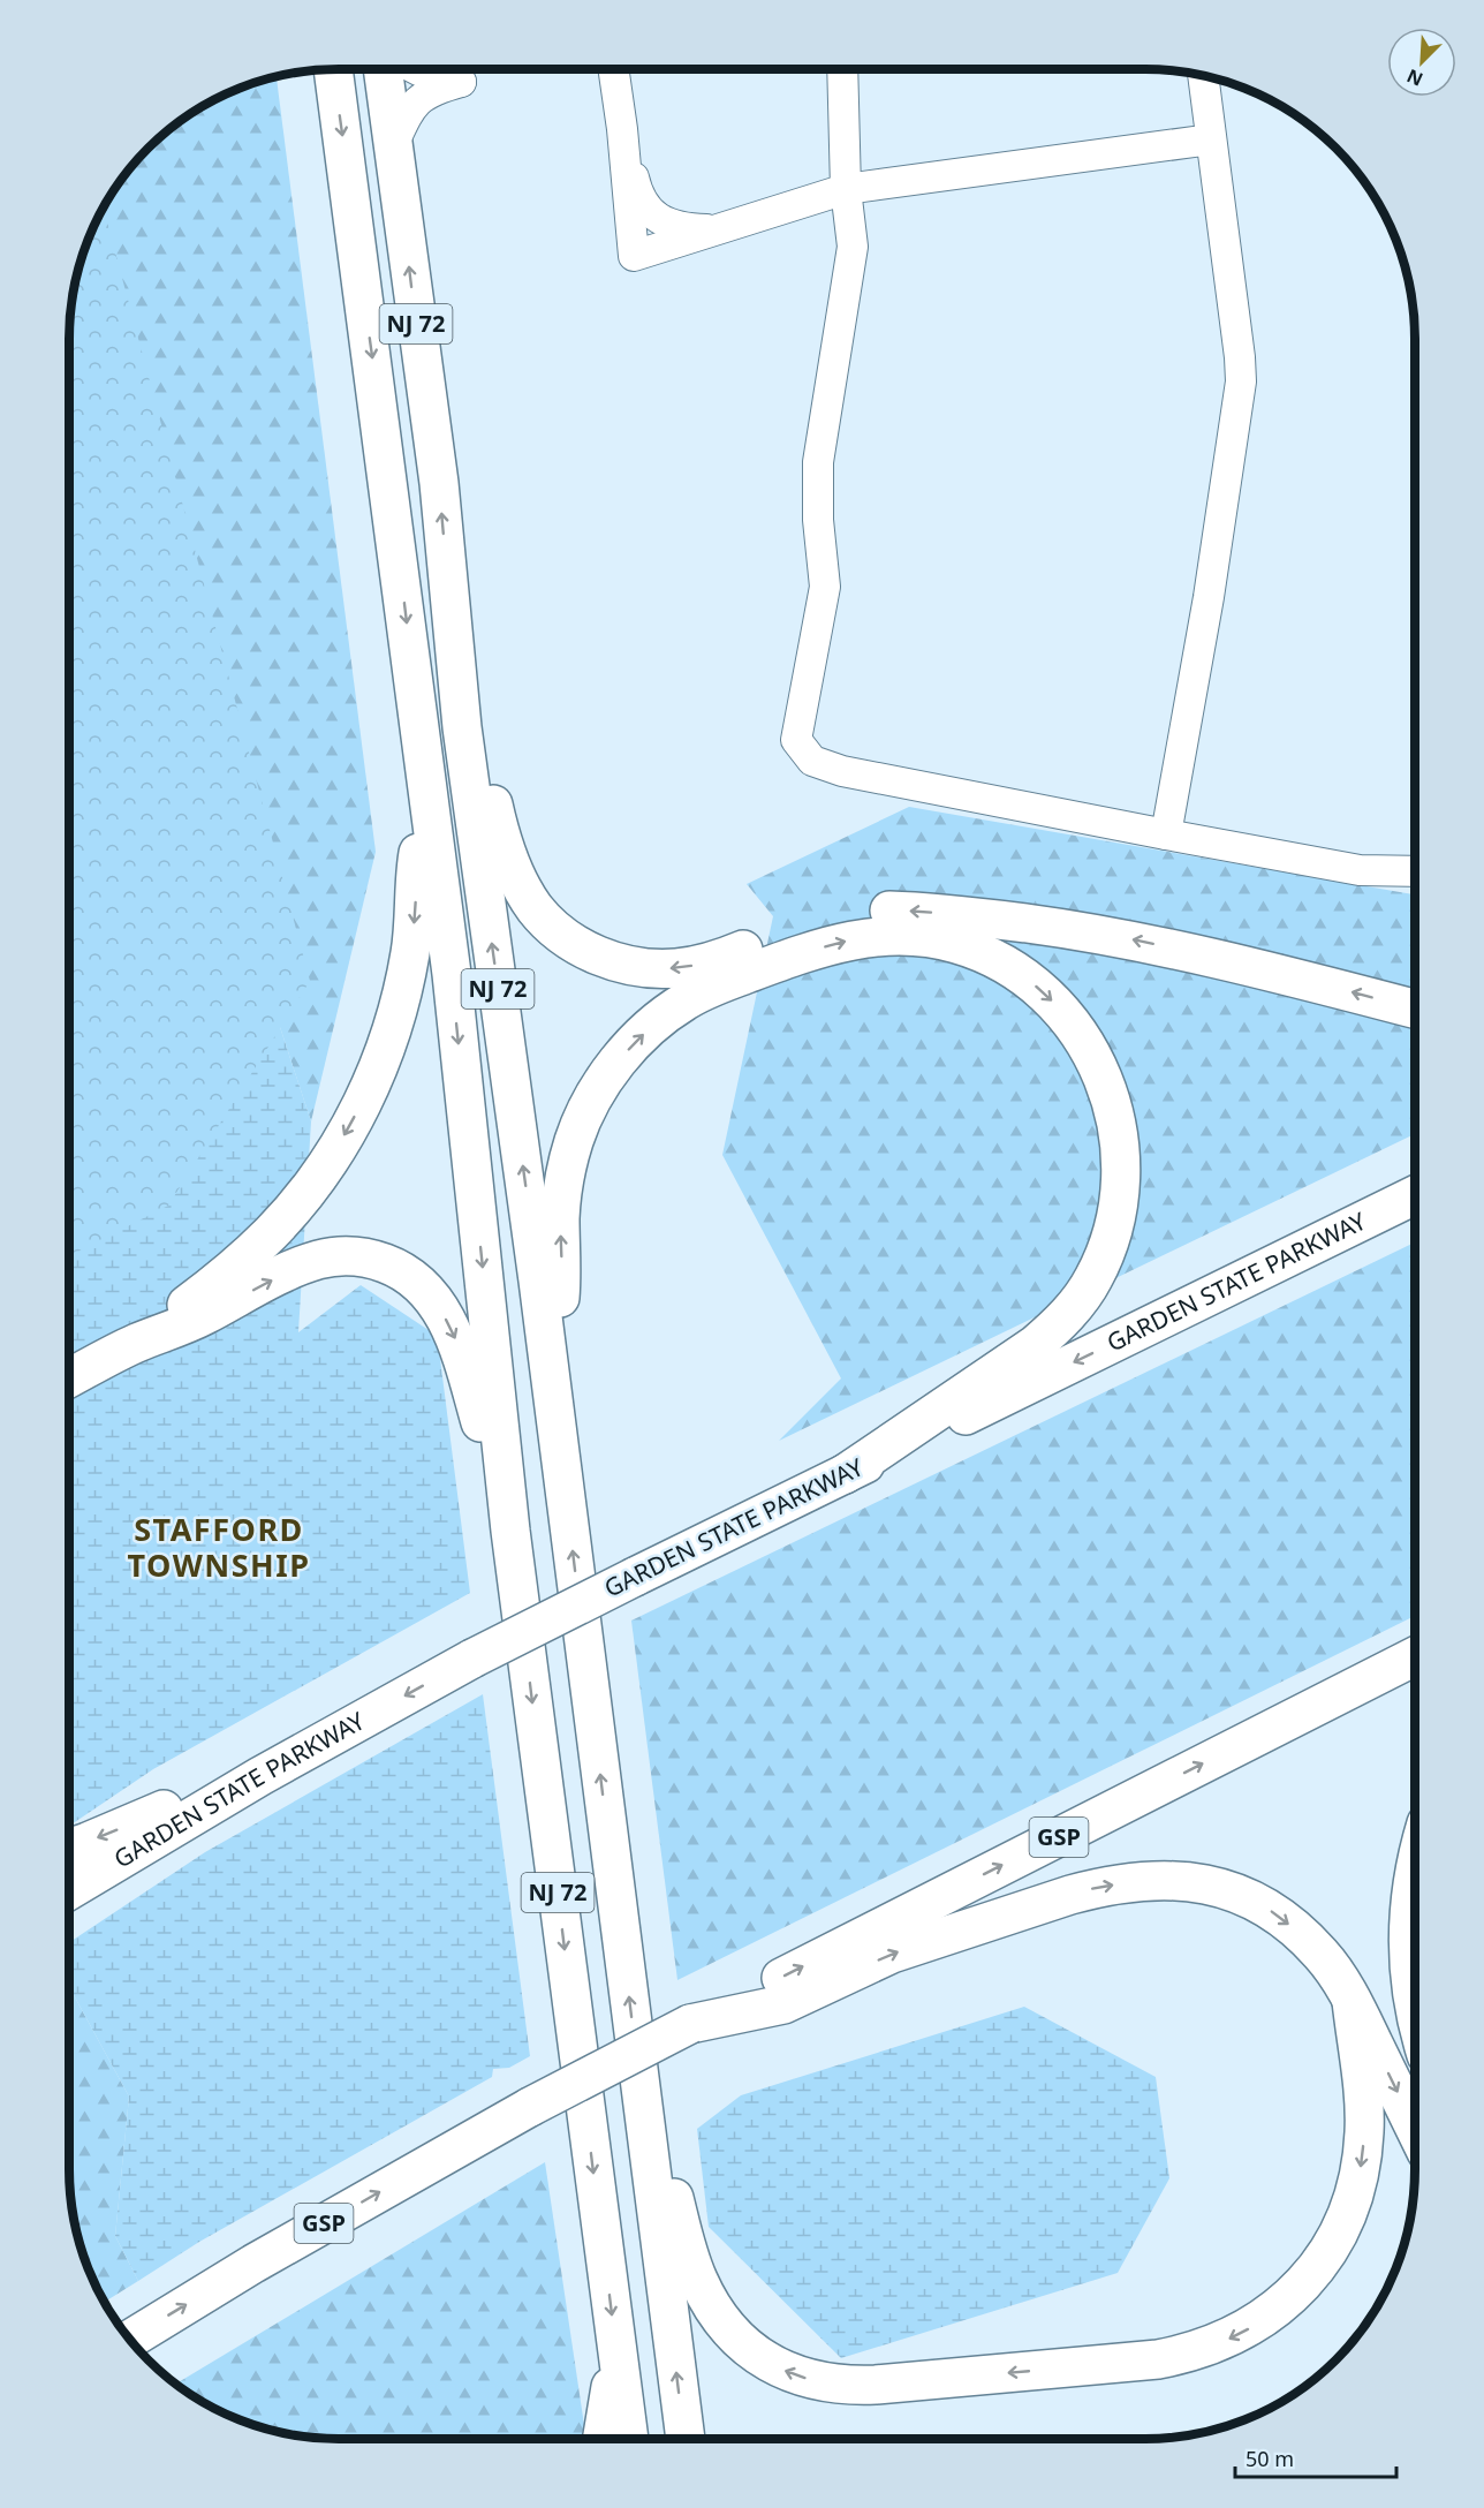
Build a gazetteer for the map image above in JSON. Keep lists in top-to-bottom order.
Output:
{
  "streets": {
    "highway": ["NJ 72", "GARDEN STATE PARKWAY", "GSP"]
  },
  "one_way": ["GARDEN STATE PARKWAY"],
  "districts": ["STAFFORD TOWNSHIP"],
  "scale_bar": "50 m",
  "north": "bottom left"
}
